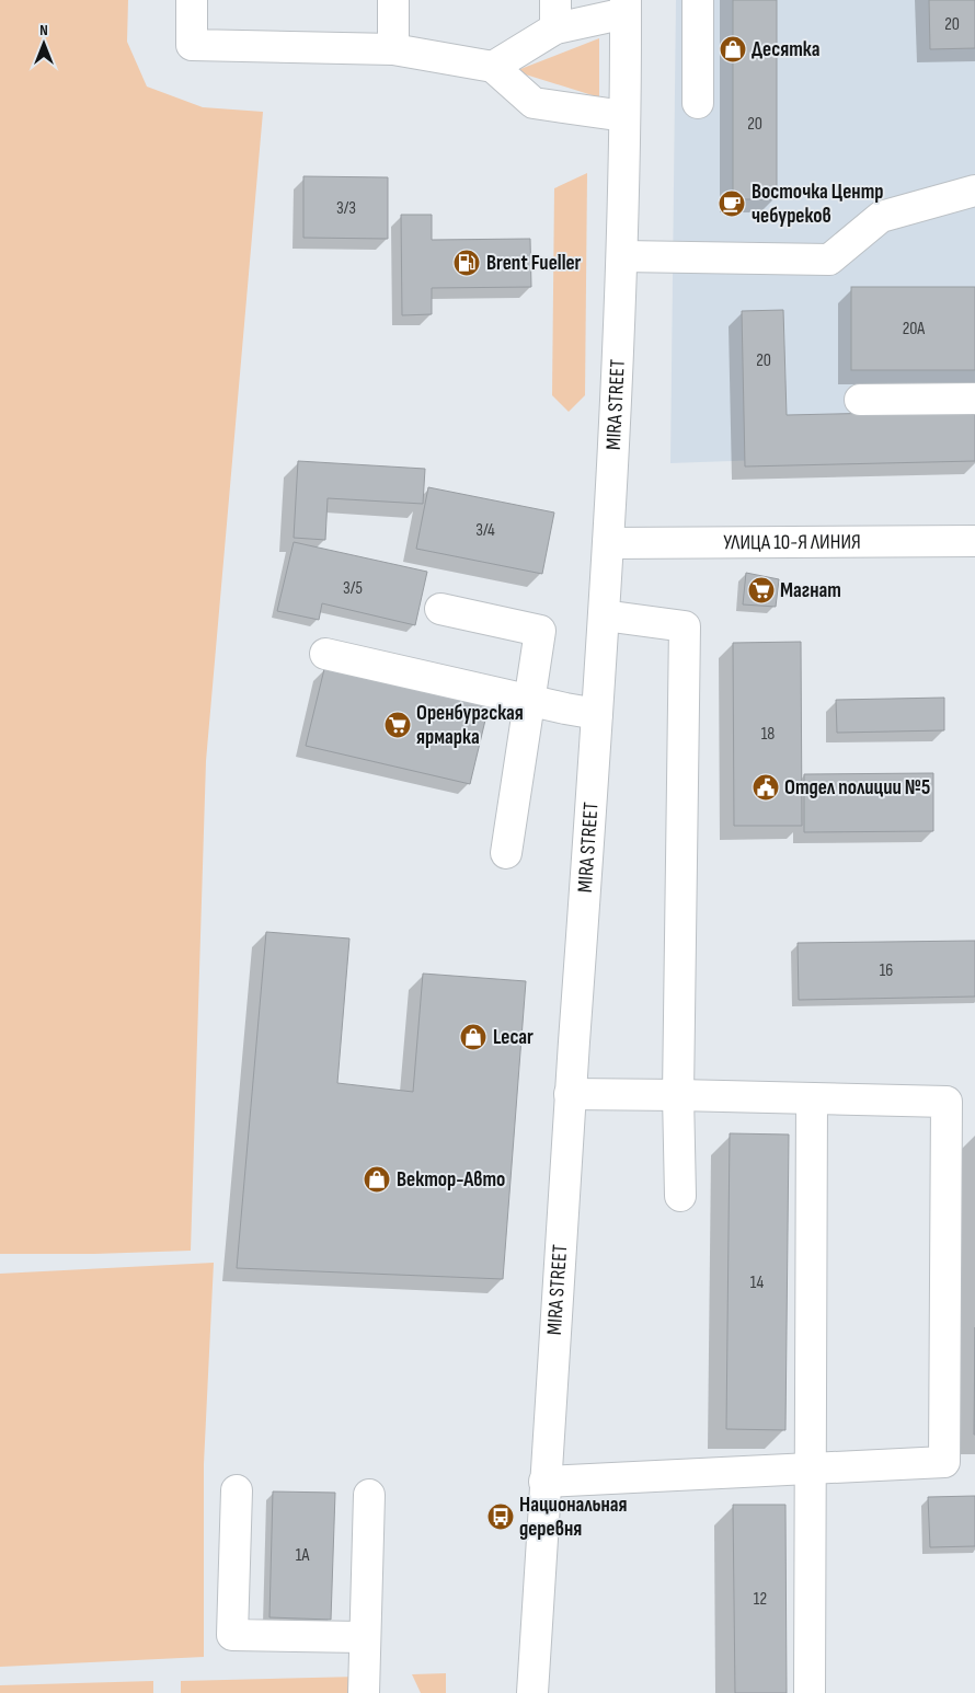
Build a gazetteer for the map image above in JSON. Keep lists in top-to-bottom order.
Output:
{
  "streets": {
    "main road": ["MIRA STREET", "УЛИЦА 10-Я ЛИНИЯ"]
  },
  "crossings": [
    ["MIRA STREET", "УЛИЦА 10-Я ЛИНИЯ"]
  ],
  "places": {
    "shop": ["Десятка", "Lecar", "Вектор-Авто"],
    "cafe": ["Восточка Центр чебуреков"],
    "fuel station": ["Brent Fueller"],
    "supermarket": ["Магнат", "Оренбургская ярмарка"],
    "public building": ["Отдел полиции №5"],
    "bus stop": ["Национальная деревня"]
  },
  "house_numbers": [
    "20",
    "20",
    "3/3",
    "20А",
    "20",
    "3/4",
    "3/5",
    "18",
    "16",
    "14",
    "1А",
    "12"
  ],
  "north": "top"
}
